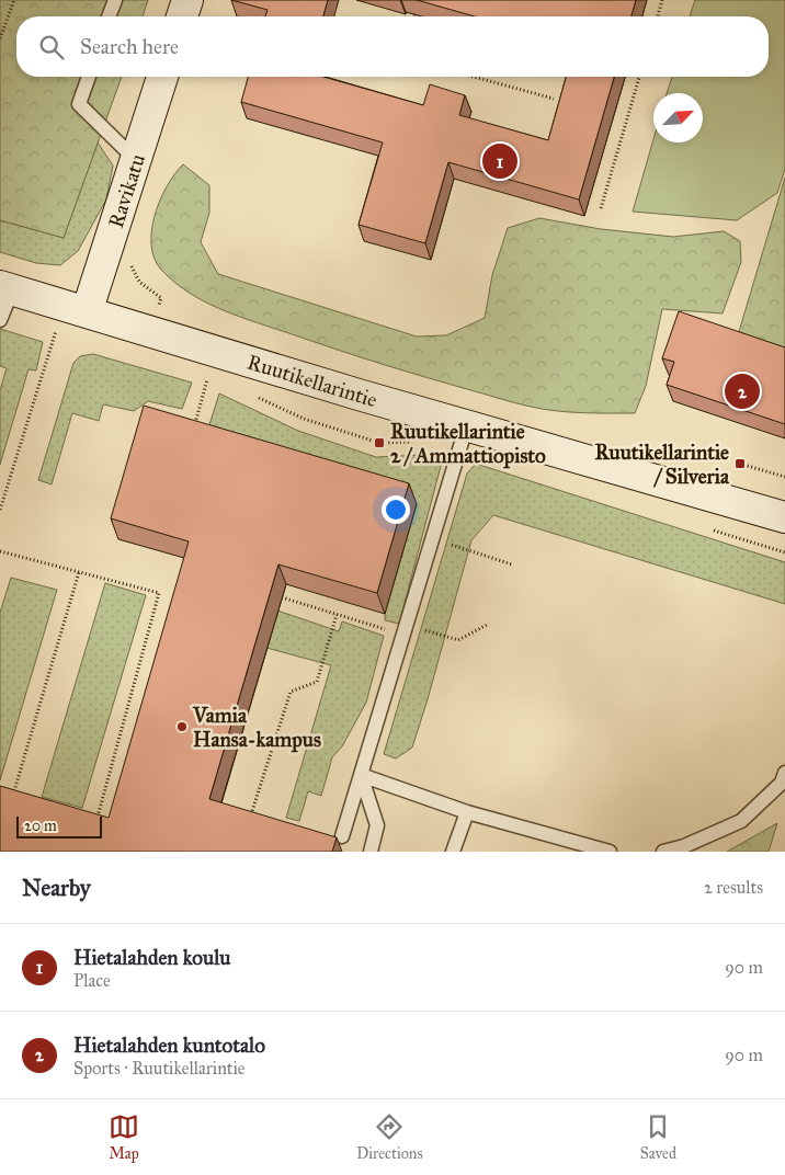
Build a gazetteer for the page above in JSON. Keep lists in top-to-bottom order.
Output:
{
  "streets": {
    "main road": ["Ravikatu", "Ruutikellarintie"]
  },
  "crossings": [
    ["Ravikatu", "Ruutikellarintie"]
  ],
  "places": {
    "transit": ["Ruutikellarintie 2 / Ammattiopisto", "Ruutikellarintie / Silveria"],
    "other": ["Vamia Hansa-kampus"]
  },
  "scale_bar": "20 m",
  "north": "top right",
  "page": {
    "search": "Search here",
    "pins": ["1", "2"],
    "scale": "20 m",
    "heading": ["Nearby", "2 results"],
    "list": [
      {
        "mark": "1",
        "name": "Hietalahden koulu",
        "note": "Place",
        "value": "90 m"
      },
      {
        "mark": "2",
        "name": "Hietalahden kuntotalo",
        "note": "Sports · Ruutikellarintie",
        "value": "90 m"
      }
    ],
    "nav": ["Map", "Directions", "Saved"]
  }
}
